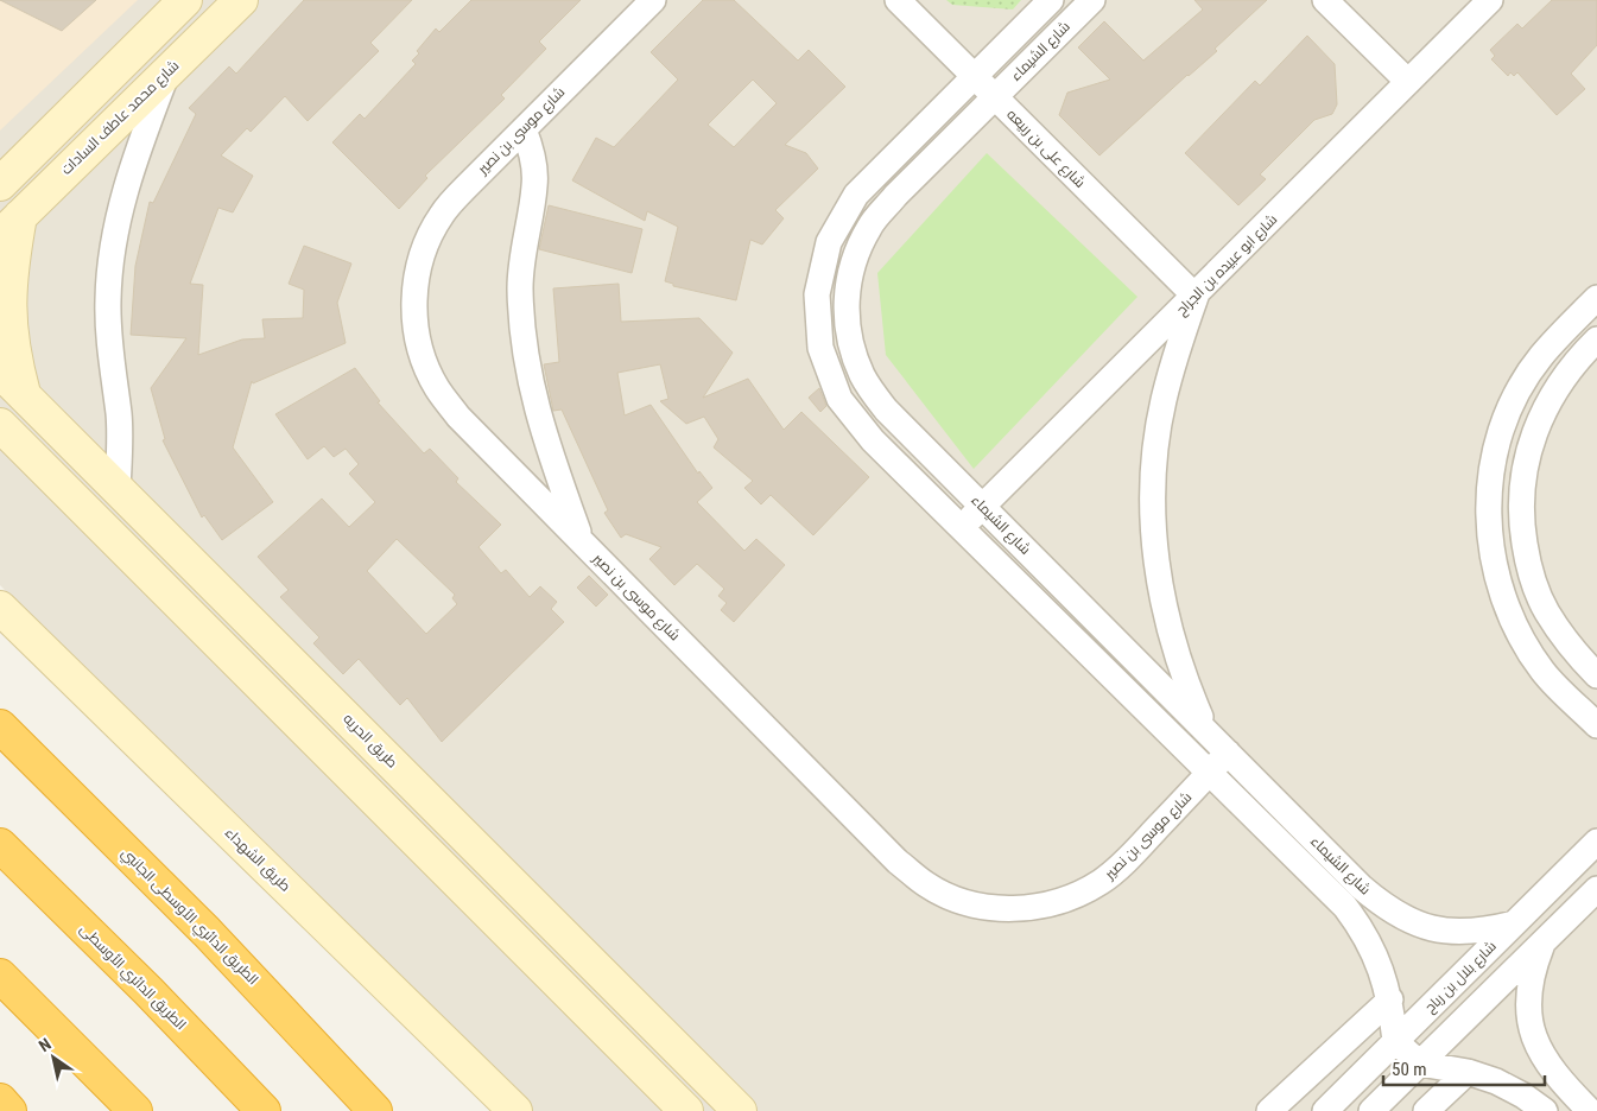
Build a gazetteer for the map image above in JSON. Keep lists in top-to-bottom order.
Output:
{
  "streets": {
    "highway": ["الطريق الدائري الأوسطى الجانبي", "الطريق الدائري الأوسطى"],
    "street": [
      "شارع الشيماء",
      "شارع محمد عاطف السادات",
      "شارع موسى بن نصير",
      "شارع على بن ربيعه",
      "شارع ابو عبيده بن الجراح",
      "طريق الحريه",
      "طريق الشهداء",
      "شارع بلال بن رباح"
    ]
  },
  "crossings": [
    ["شارع الشيماء", "شارع موسى بن نصير"],
    ["شارع الشيماء", "شارع على بن ربيعه"],
    ["شارع الشيماء", "شارع ابو عبيده بن الجراح"],
    ["شارع الشيماء", "شارع بلال بن رباح"],
    ["شارع على بن ربيعه", "شارع ابو عبيده بن الجراح"]
  ],
  "scale_bar": "50 m",
  "north": "top left"
}
